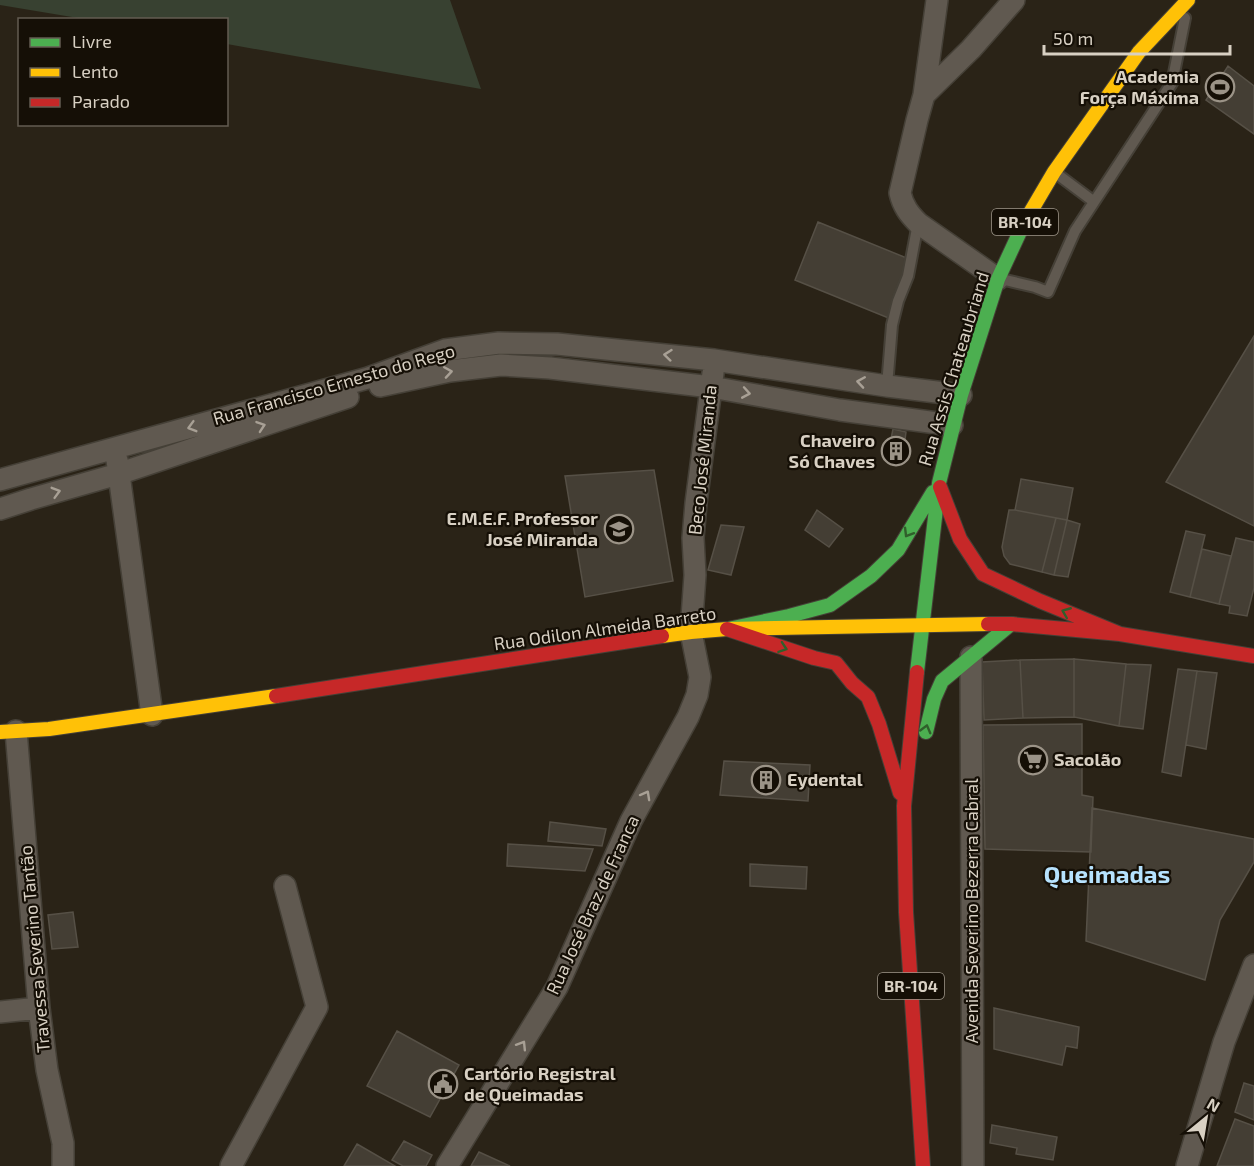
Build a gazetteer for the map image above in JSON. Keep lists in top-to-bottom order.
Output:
{
  "streets": {
    "main road": ["BR-104", "Rua Assis Chateaubriand", "Rua Odilon Almeida Barreto"],
    "street": [
      "Rua Francisco Ernesto do Rego",
      "Beco José Miranda",
      "Rua José Braz de Franca",
      "Avenida Severino Bezerra Cabral",
      "Travessa Severino Tantão"
    ]
  },
  "crossings": [
    ["BR-104", "Rua Assis Chateaubriand"],
    ["BR-104", "Rua Odilon Almeida Barreto"],
    ["Rua Assis Chateaubriand", "Rua Francisco Ernesto do Rego"],
    ["Rua Assis Chateaubriand", "Rua Odilon Almeida Barreto"],
    ["Rua Francisco Ernesto do Rego", "Beco José Miranda"],
    ["Beco José Miranda", "Rua Odilon Almeida Barreto"],
    ["Beco José Miranda", "Rua José Braz de Franca"],
    ["Rua Odilon Almeida Barreto", "Rua José Braz de Franca"],
    ["Rua Odilon Almeida Barreto", "Travessa Severino Tantão"]
  ],
  "one_way": ["Rua José Braz de Franca"],
  "districts": ["Queimadas"],
  "places": {
    "sports": ["Academia Força Máxima"],
    "building": ["Chaveiro Só Chaves", "Eydental"],
    "school or university": ["E.M.E.F. Professor José Miranda"],
    "supermarket": ["Sacolão"],
    "public building": ["Cartório Registral de Queimadas"]
  },
  "legend": ["Livre", "Lento", "Parado"],
  "scale_bar": "50 m",
  "north": "top right"
}
